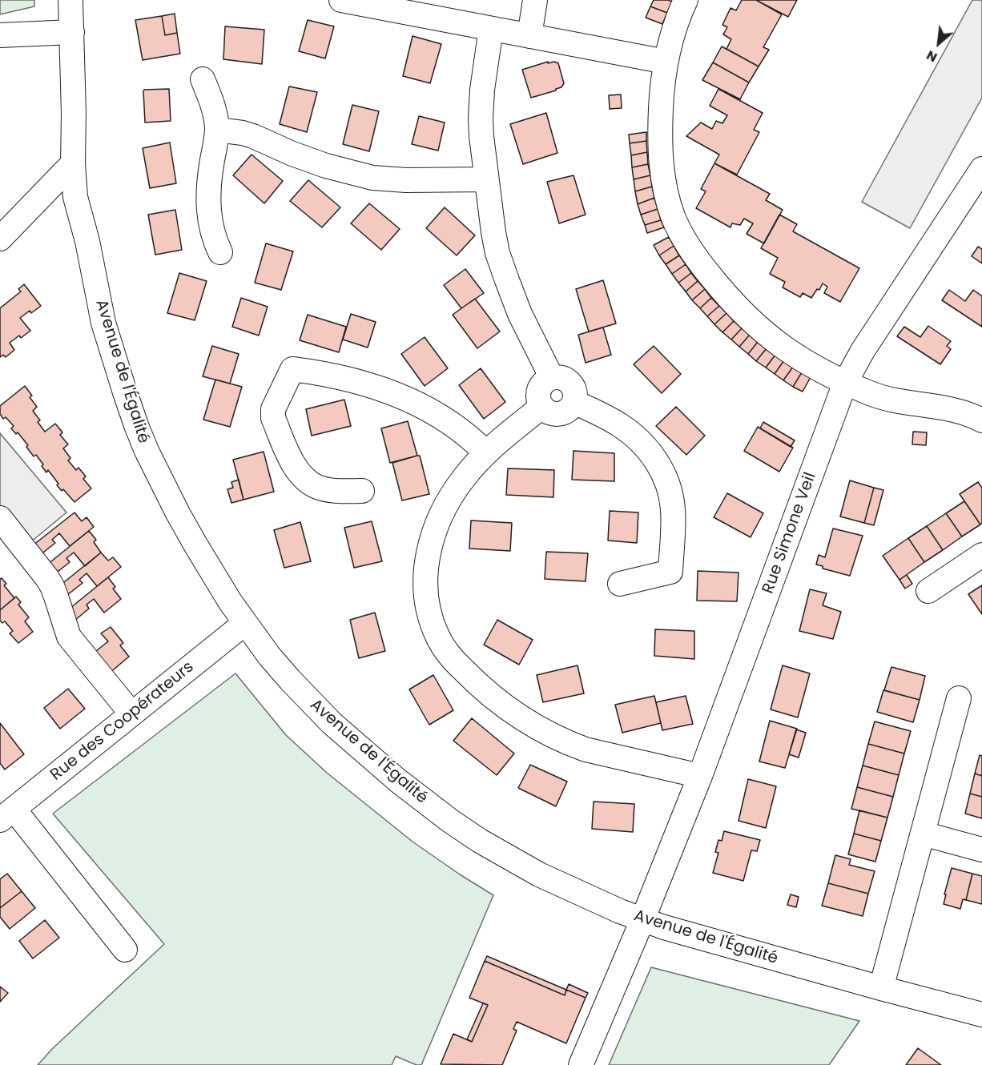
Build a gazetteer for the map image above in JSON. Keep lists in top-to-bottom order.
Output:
{
  "streets": {
    "street": ["Avenue de l'Égalité", "Rue Simone Veil", "Rue des Coopérateurs"]
  },
  "crossings": [
    ["Avenue de l'Égalité", "Rue Simone Veil"],
    ["Avenue de l'Égalité", "Rue des Coopérateurs"]
  ],
  "north": "bottom left"
}
